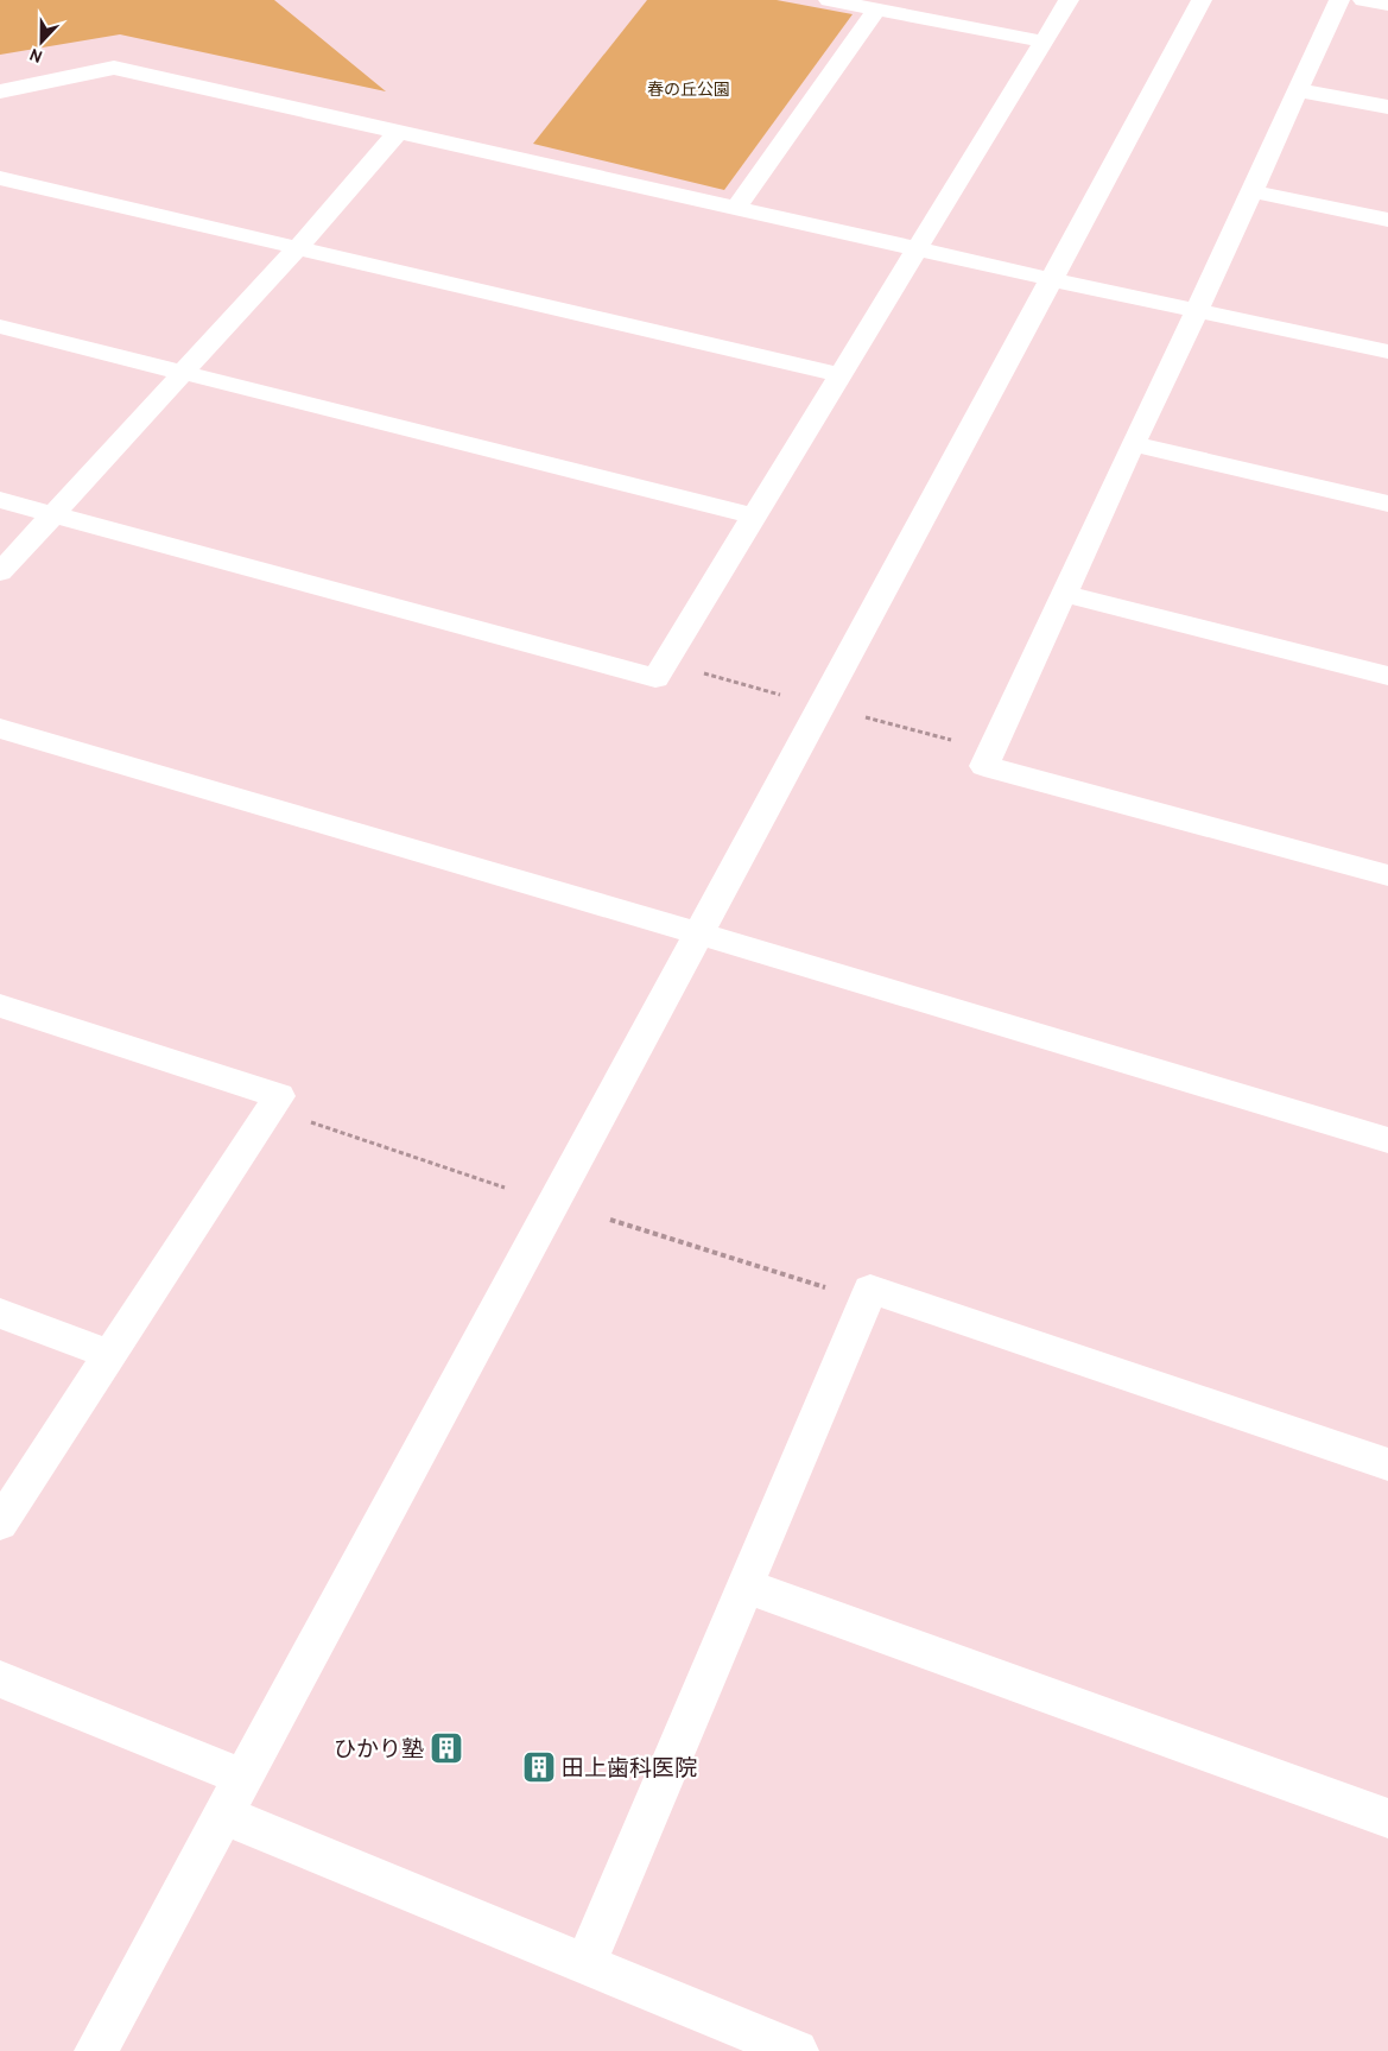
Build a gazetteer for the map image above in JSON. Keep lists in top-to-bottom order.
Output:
{
  "parks": ["春の丘公園"],
  "places": {
    "building": ["ひかり塾", "田上歯科医院"]
  },
  "north": "bottom"
}
